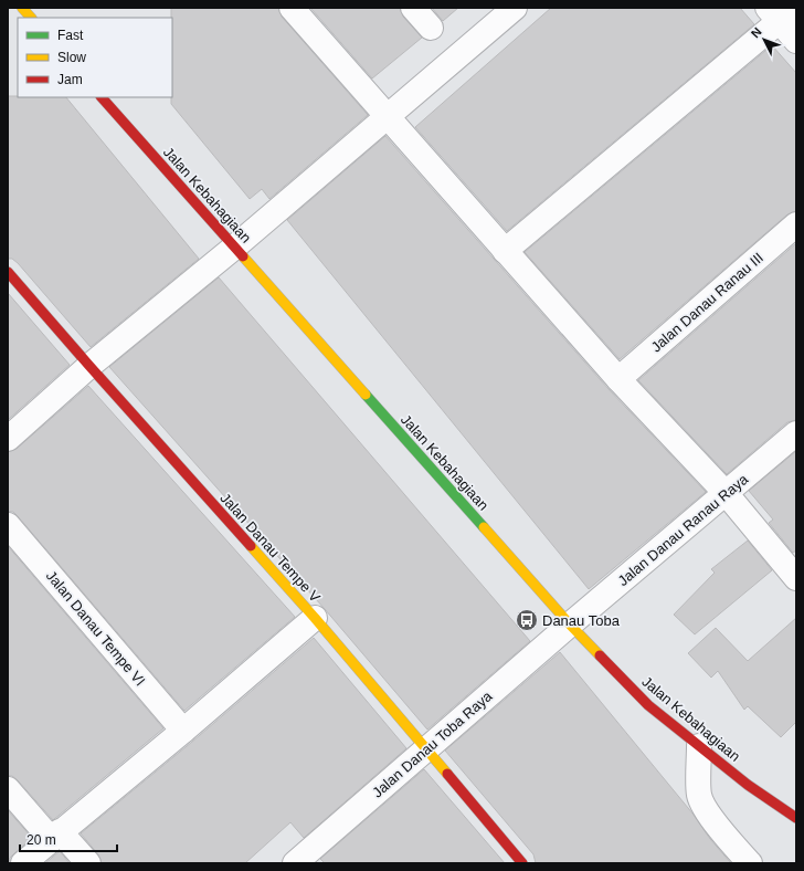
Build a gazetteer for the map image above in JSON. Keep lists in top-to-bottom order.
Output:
{
  "streets": {
    "street": [
      "Jalan Kebahagiaan",
      "Jalan Danau Ranau III",
      "Jalan Danau Ranau Raya",
      "Jalan Danau Tempe V",
      "Jalan Danau Tempe VI",
      "Jalan Danau Toba Raya"
    ]
  },
  "crossings": [
    ["Jalan Kebahagiaan", "Jalan Danau Ranau Raya"],
    ["Jalan Kebahagiaan", "Jalan Danau Toba Raya"],
    ["Jalan Danau Ranau Raya", "Jalan Danau Toba Raya"],
    ["Jalan Danau Tempe V", "Jalan Danau Toba Raya"]
  ],
  "places": {
    "bus stop": ["Danau Toba"]
  },
  "legend": ["Fast", "Slow", "Jam"],
  "scale_bar": "20 m",
  "north": "top left"
}
